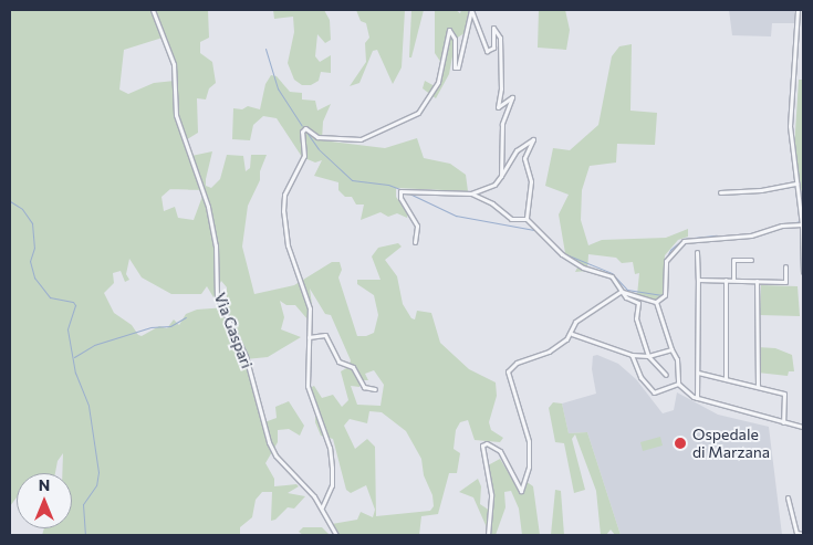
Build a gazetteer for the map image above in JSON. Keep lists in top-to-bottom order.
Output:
{
  "streets": {
    "street": ["Via Gaspari"]
  },
  "places": ["Ospedale di Marzana"],
  "north": "top"
}
